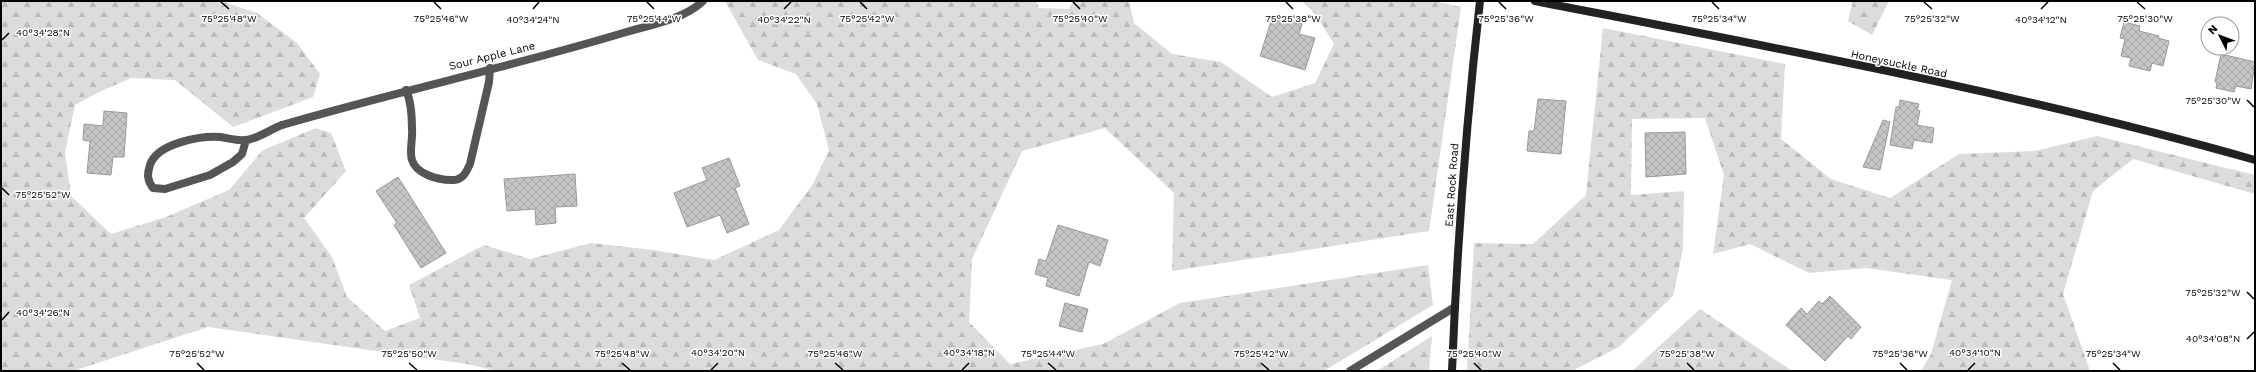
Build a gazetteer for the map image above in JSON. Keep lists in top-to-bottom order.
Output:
{
  "streets": {
    "street": ["Sour Apple Lane", "Honeysuckle Road", "East Rock Road"]
  },
  "north": "top left",
  "coordinates": [
    "75°25'48\"W",
    "75°25'46\"W",
    "75°25'44\"W",
    "75°25'42\"W",
    "75°25'40\"W",
    "75°25'38\"W",
    "75°25'36\"W",
    "75°25'34\"W",
    "75°25'32\"W",
    "75°25'30\"W",
    "40°34'24\"N",
    "40°34'12\"N",
    "40°34'22\"N",
    "40°34'28\"N",
    "75°25'52\"W",
    "40°34'26\"N",
    "40°34'08\"N",
    "40°34'20\"N",
    "40°34'18\"N",
    "40°34'10\"N",
    "75°25'50\"W"
  ]
}
